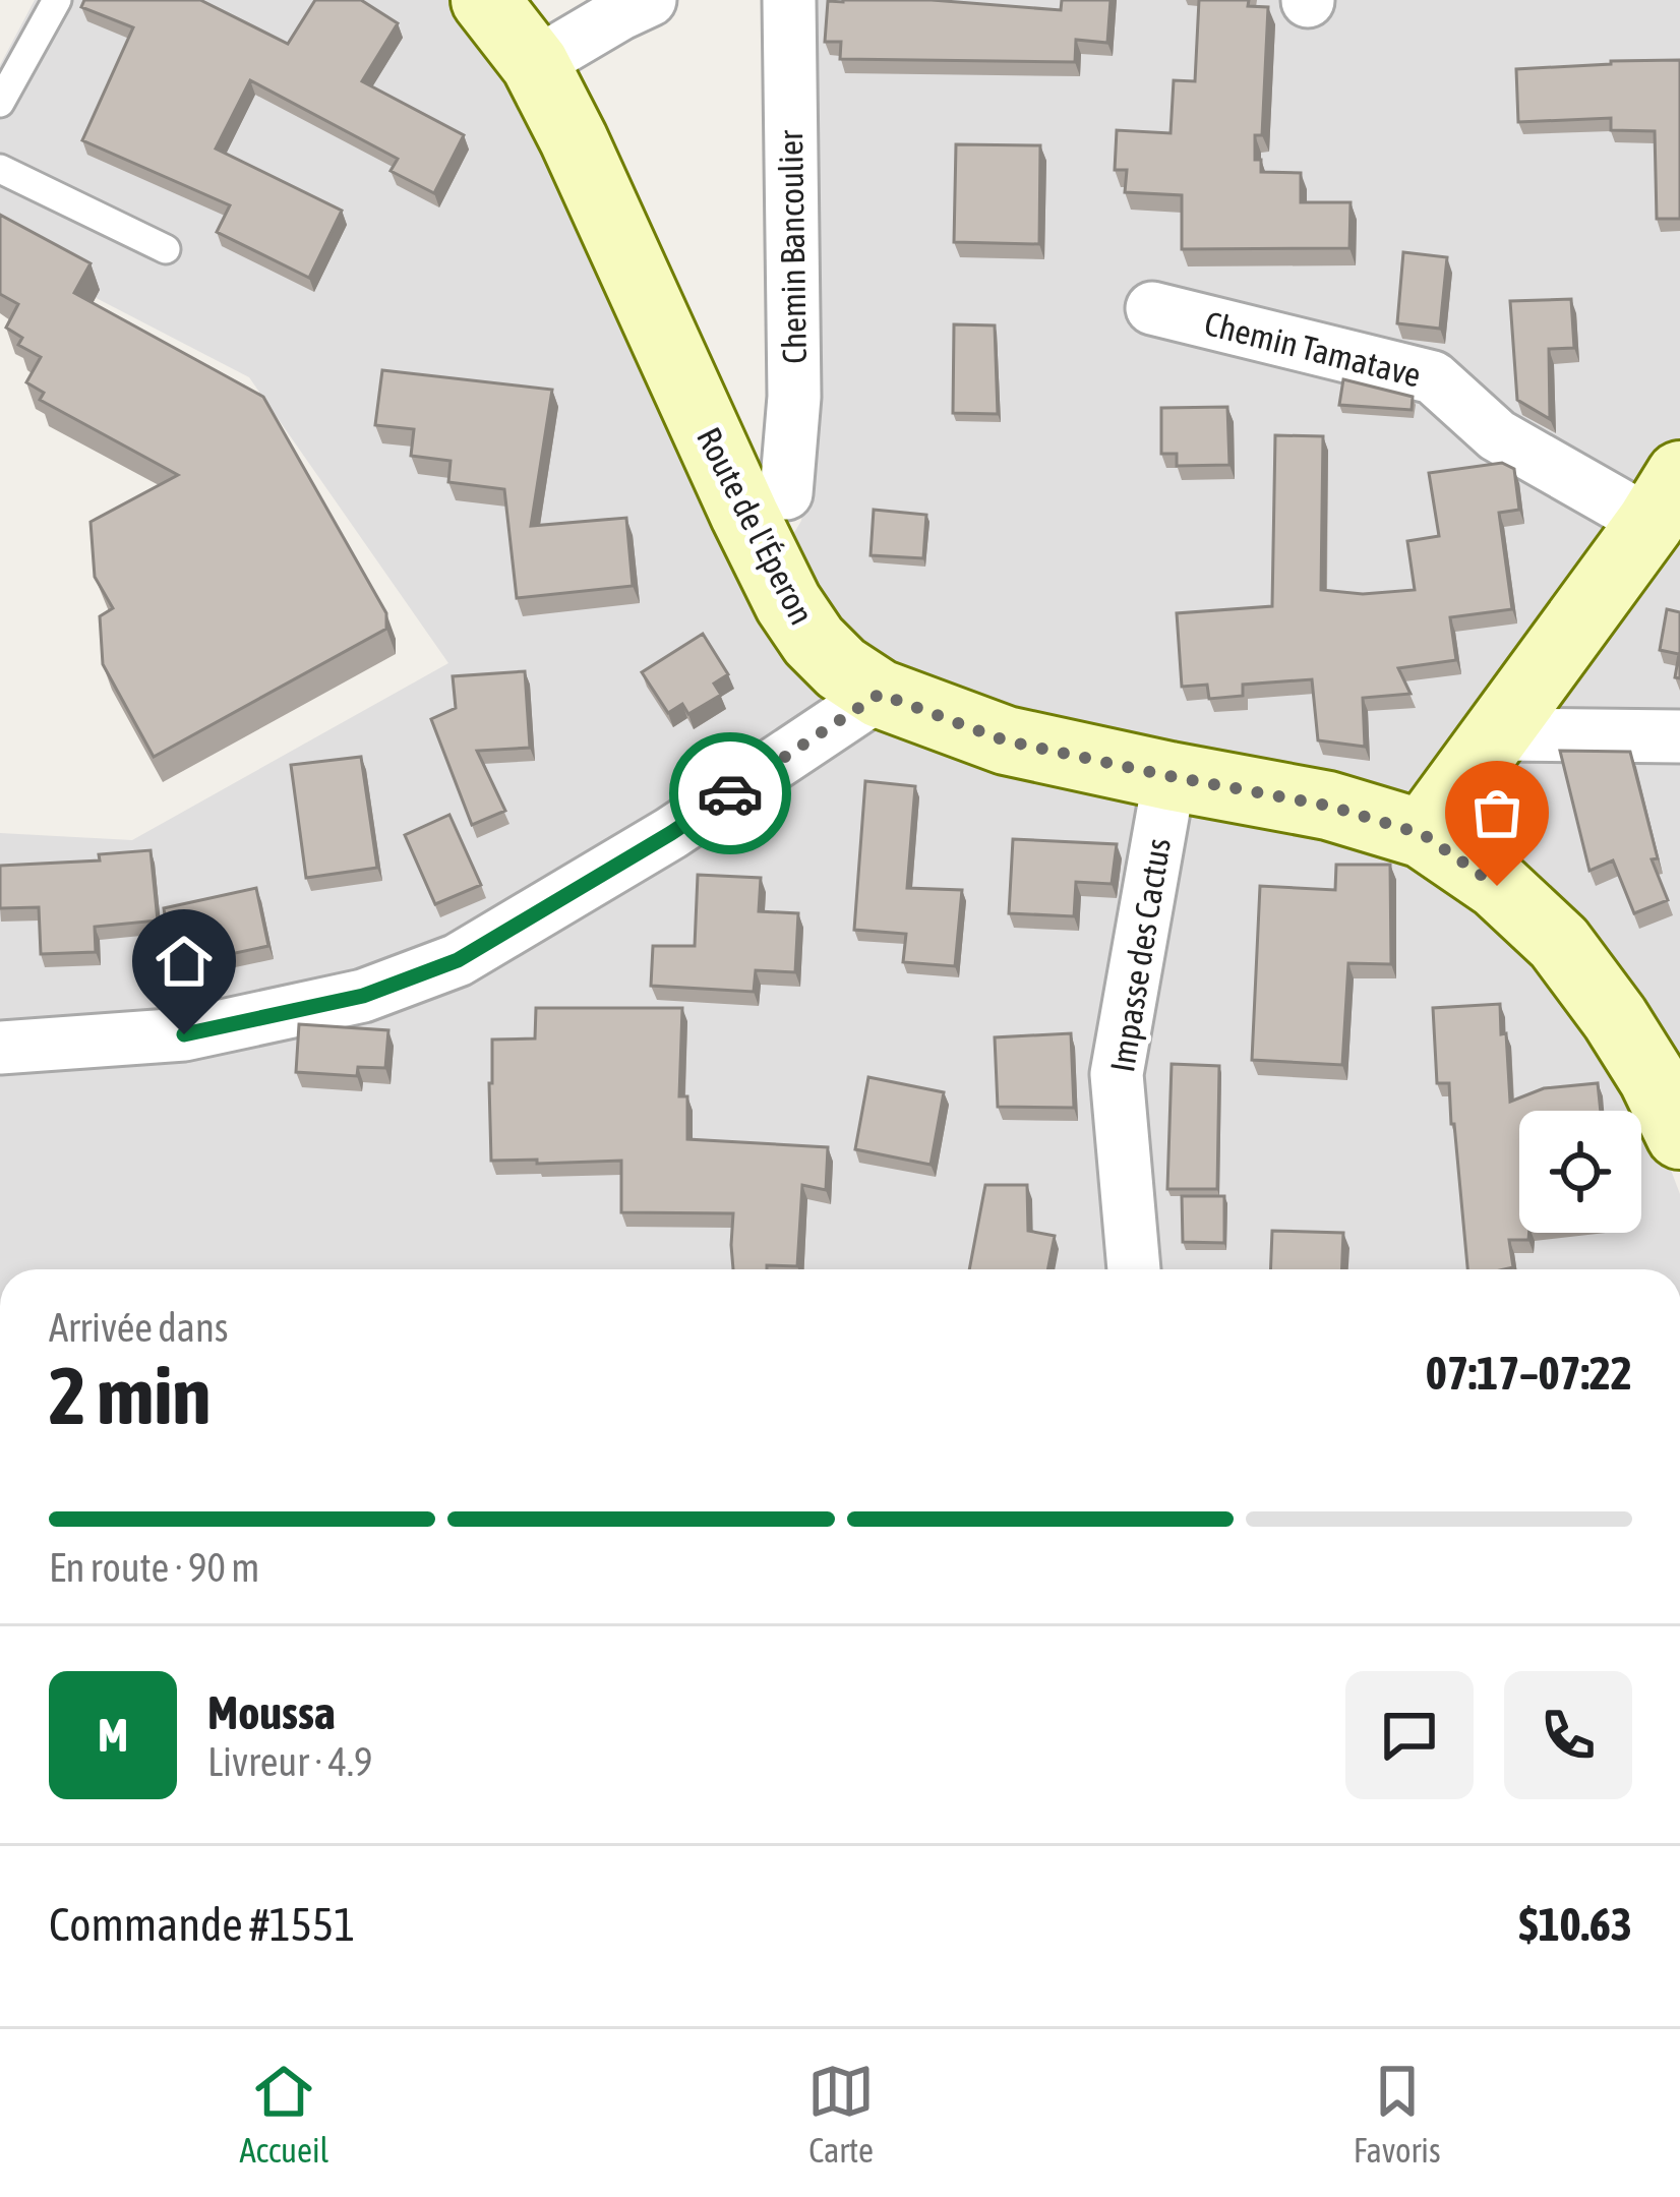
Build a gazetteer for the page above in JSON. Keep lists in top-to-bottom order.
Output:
{
  "streets": {
    "main road": ["Chemin Tamatave", "Route de l'Éperon"],
    "street": ["Chemin Bancoulier", "Impasse des Cactus"]
  },
  "crossings": [
    ["Chemin Tamatave", "Route de l'Éperon"],
    ["Route de l'Éperon", "Impasse des Cactus"]
  ],
  "page": {
    "heading": ["2 min", "Arrivée dans", "07:17–07:22"],
    "panel": [
      "Moussa",
      "Livreur · 4.9",
      "Commande #1551",
      "$10.63"
    ],
    "bar": "En route · 90 m",
    "round": "M",
    "tabs": ["Accueil", "Carte", "Favoris"]
  }
}
